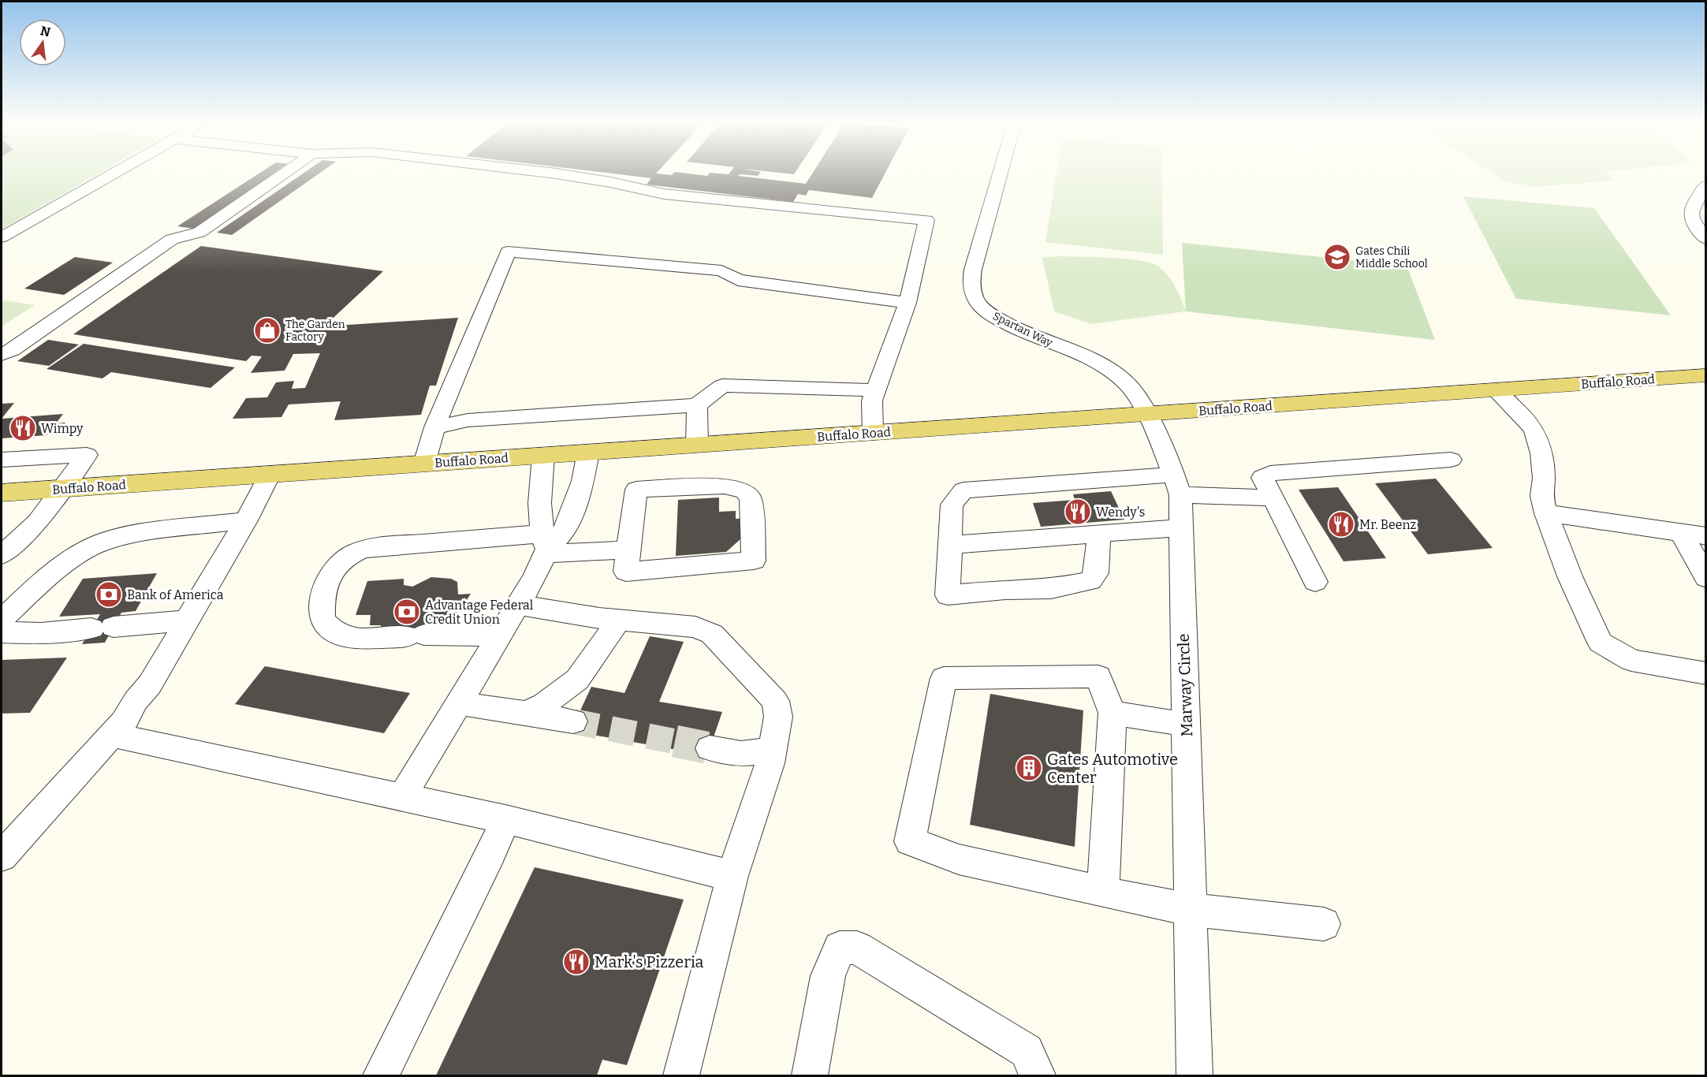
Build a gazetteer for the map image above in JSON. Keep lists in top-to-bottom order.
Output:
{
  "streets": {
    "main road": ["Buffalo Road"],
    "street": ["Spartan Way", "Marway Circle"]
  },
  "crossings": [
    ["Spartan Way", "Buffalo Road"],
    ["Spartan Way", "Marway Circle"],
    ["Buffalo Road", "Marway Circle"]
  ],
  "places": {
    "school or university": ["Gates Chili Middle School"],
    "shop": ["The Garden Factory"],
    "restaurant": [
      "Wimpy",
      "Wendy's",
      "Mr. Beenz",
      "Mark's Pizzeria"
    ],
    "bank": ["Bank of America", "Advantage Federal Credit Union"],
    "building": ["Gates Automotive Center"]
  },
  "north": "top"
}
